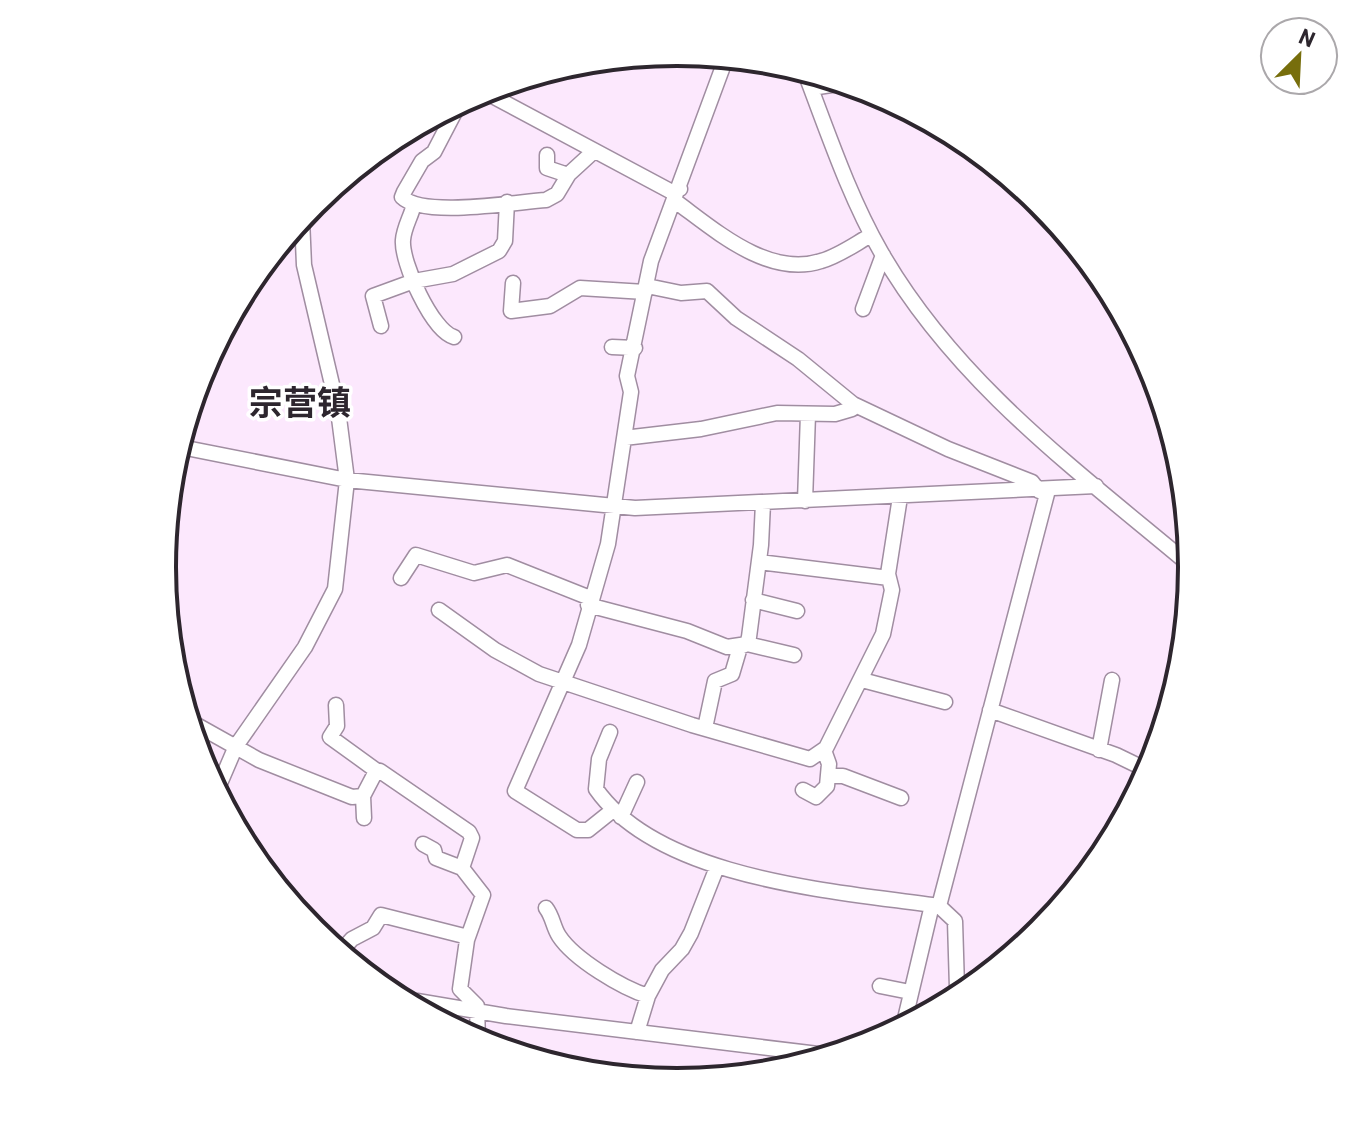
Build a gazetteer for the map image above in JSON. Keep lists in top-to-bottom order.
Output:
{
  "districts": ["宗营镇"],
  "north": "top right"
}
